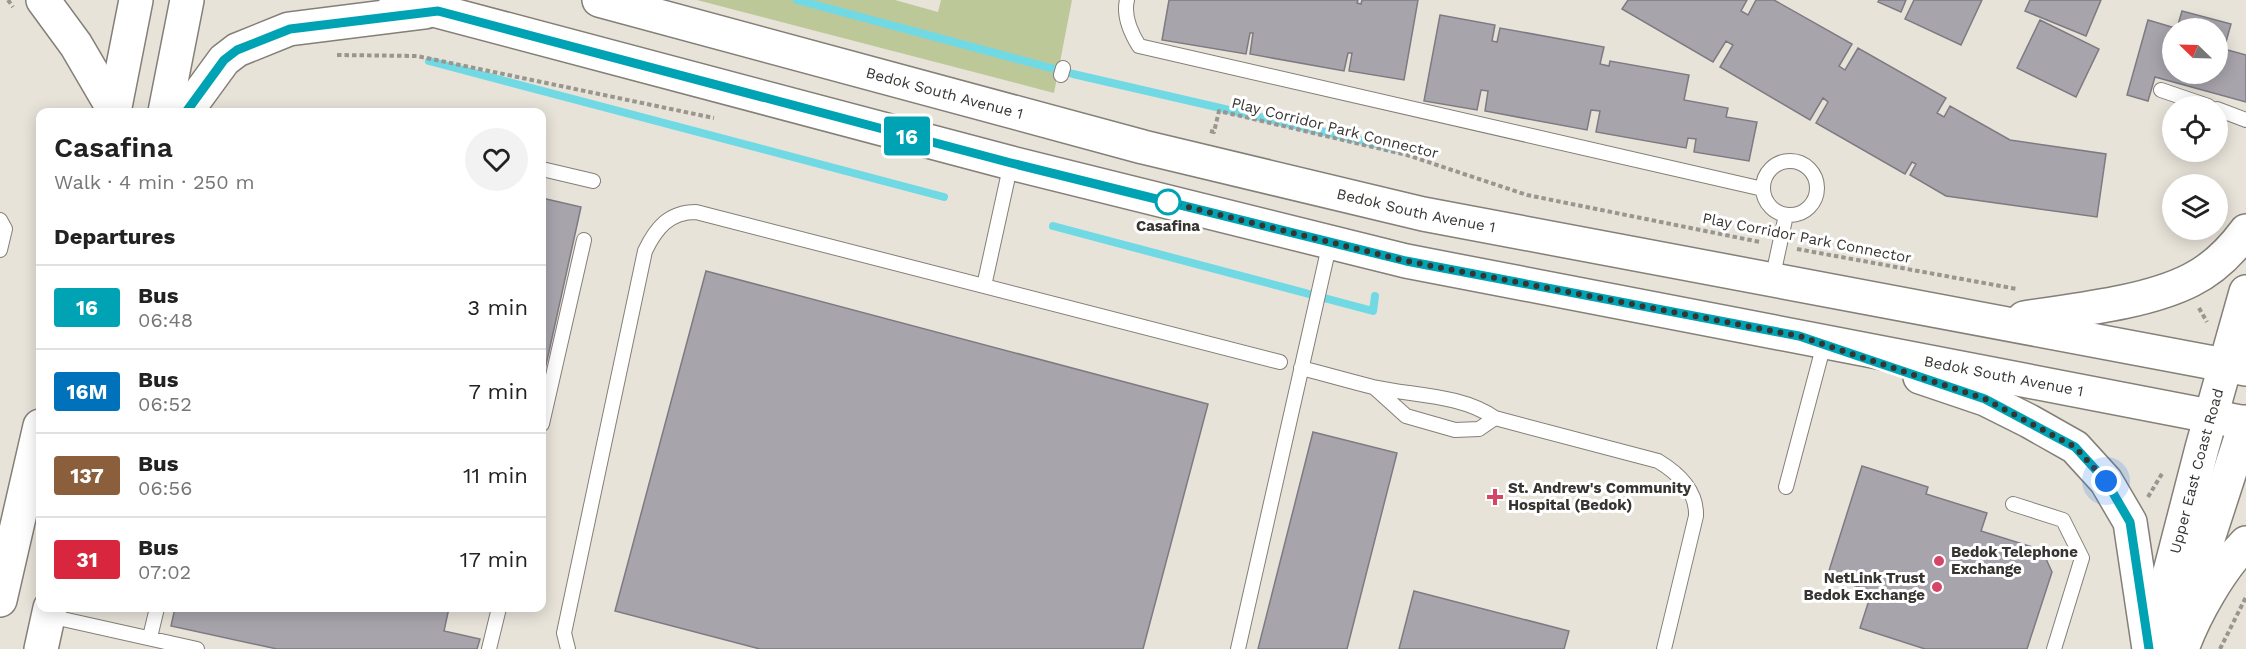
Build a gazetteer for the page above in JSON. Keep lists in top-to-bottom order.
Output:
{
  "streets": {
    "main road": ["Bedok South Avenue 1", "Upper East Coast Road"],
    "path": ["Play Corridor Park Connector"]
  },
  "crossings": [
    ["Bedok South Avenue 1", "Upper East Coast Road"]
  ],
  "places": {
    "other": ["Casafina", "Bedok Telephone Exchange", "NetLink Trust Bedok Exchange"],
    "health": ["St. Andrew's Community Hospital (Bedok)"]
  },
  "lines": ["bus line 16"],
  "north": "top left",
  "page": {
    "on_map": "16",
    "heading": [
      ["Casafina", "Walk · 4 min · 250 m"],
      "Departures"
    ],
    "list": [
      {
        "mark": "16",
        "name": "Bus",
        "note": "06:48",
        "value": "3 min"
      },
      {
        "mark": "16M",
        "name": "Bus",
        "note": "06:52",
        "value": "7 min"
      },
      {
        "mark": "137",
        "name": "Bus",
        "note": "06:56",
        "value": "11 min"
      },
      {
        "mark": "31",
        "name": "Bus",
        "note": "07:02",
        "value": "17 min"
      }
    ]
  }
}
